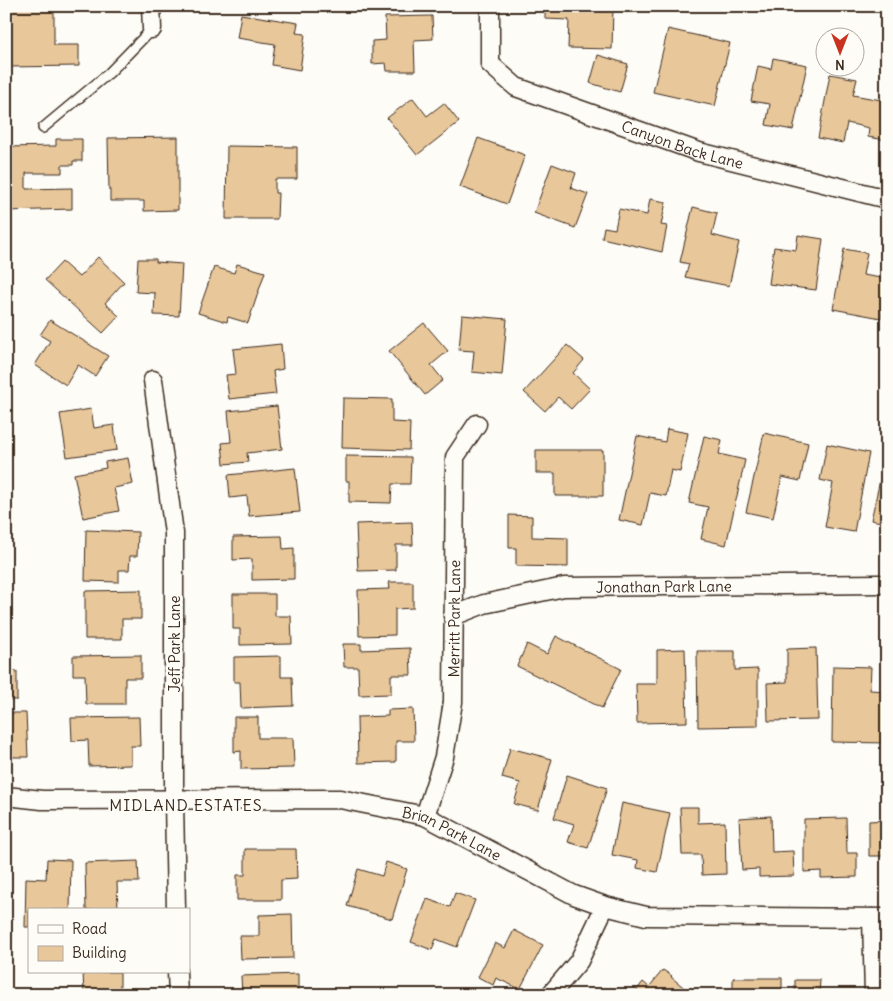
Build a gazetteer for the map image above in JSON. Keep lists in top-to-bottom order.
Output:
{
  "streets": {
    "street": [
      "Canyon Back Lane",
      "Jonathan Park Lane",
      "Merritt Park Lane",
      "Jeff Park Lane",
      "Brian Park Lane"
    ]
  },
  "crossings": [
    ["Jonathan Park Lane", "Merritt Park Lane"],
    ["Merritt Park Lane", "Brian Park Lane"],
    ["Jeff Park Lane", "Brian Park Lane"]
  ],
  "districts": ["MIDLAND ESTATES"],
  "legend": ["Road", "Building"],
  "north": "bottom"
}
